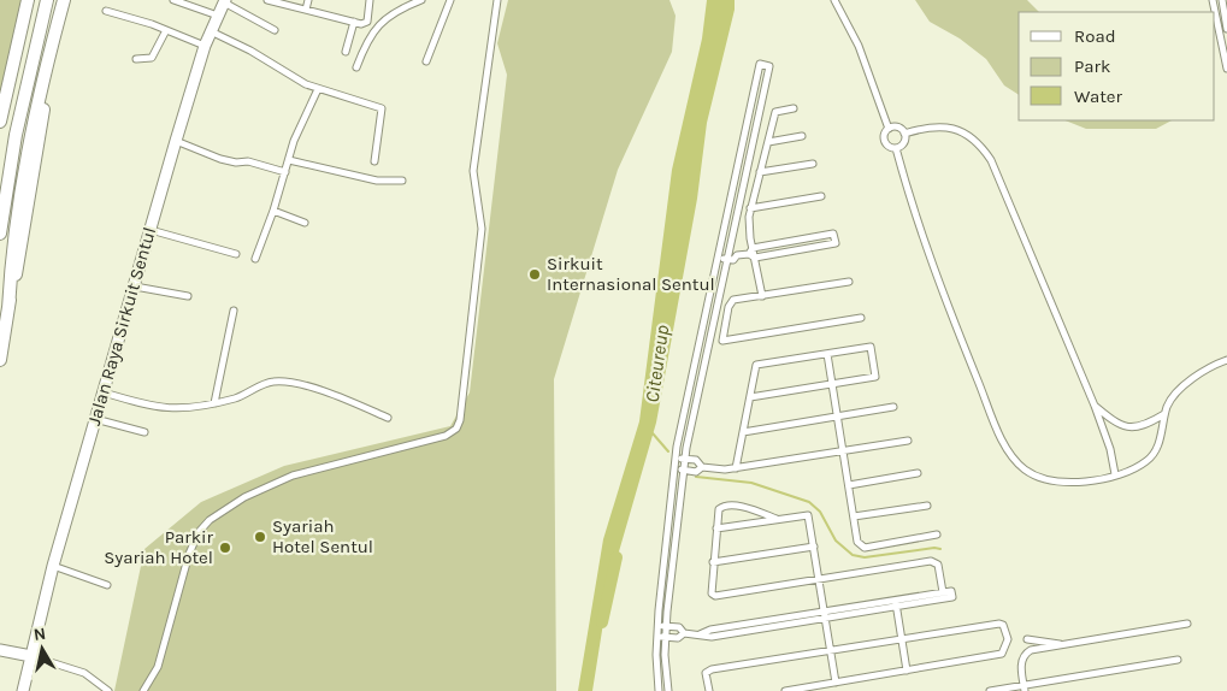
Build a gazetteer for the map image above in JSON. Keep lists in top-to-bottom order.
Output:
{
  "streets": {
    "main road": ["Jalan Raya Sirkuit Sentul"]
  },
  "water": ["Citeureup"],
  "places": ["Sirkuit Internasional Sentul", "Syariah Hotel Sentul", "Parkir Syariah Hotel"],
  "legend": ["Road", "Park", "Water"],
  "north": "top"
}
